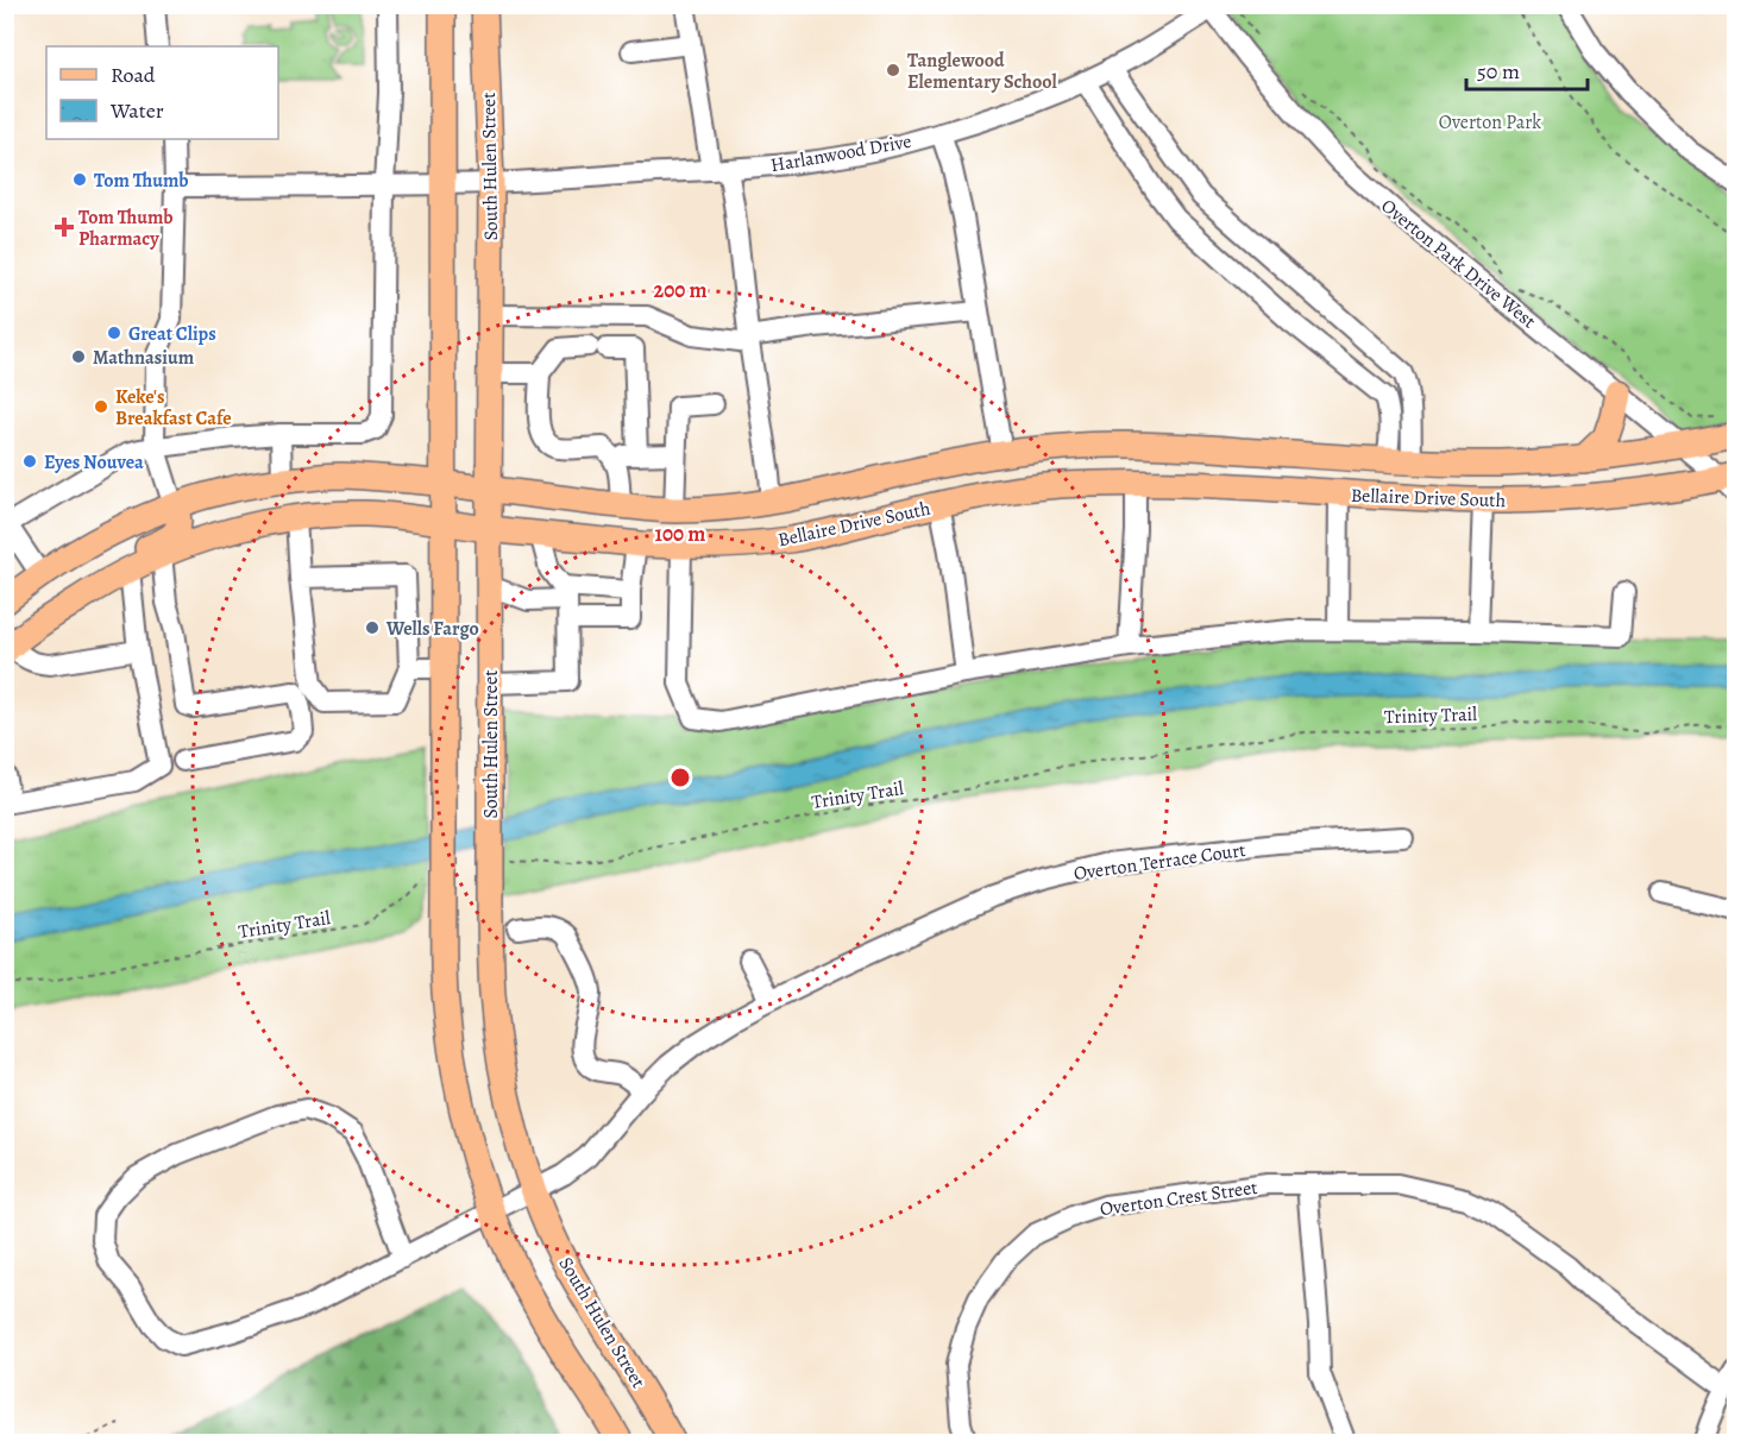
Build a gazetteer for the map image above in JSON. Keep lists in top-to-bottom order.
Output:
{
  "streets": {
    "main road": ["South Hulen Street", "Bellaire Drive South"],
    "street": [
      "Harlanwood Drive",
      "Overton Park Drive West",
      "Overton Terrace Court",
      "Overton Crest Street"
    ],
    "path": ["Trinity Trail"]
  },
  "crossings": [
    ["Harlanwood Drive", "South Hulen Street"],
    ["Harlanwood Drive", "Overton Park Drive West"],
    ["South Hulen Street", "Bellaire Drive South"],
    ["South Hulen Street", "Overton Terrace Court"],
    ["Overton Park Drive West", "Bellaire Drive South"]
  ],
  "parks": ["Overton Park"],
  "places": {
    "other": [
      "Tanglewood Elementary School",
      "Tom Thumb",
      "Great Clips",
      "Mathnasium",
      "Keke's Breakfast Cafe",
      "Eyes Nouvea",
      "Wells Fargo"
    ],
    "health": ["Tom Thumb Pharmacy"]
  },
  "legend": ["Road", "Water"],
  "scale_bar": "50 m",
  "rings": ["200 m", "100 m"]
}
